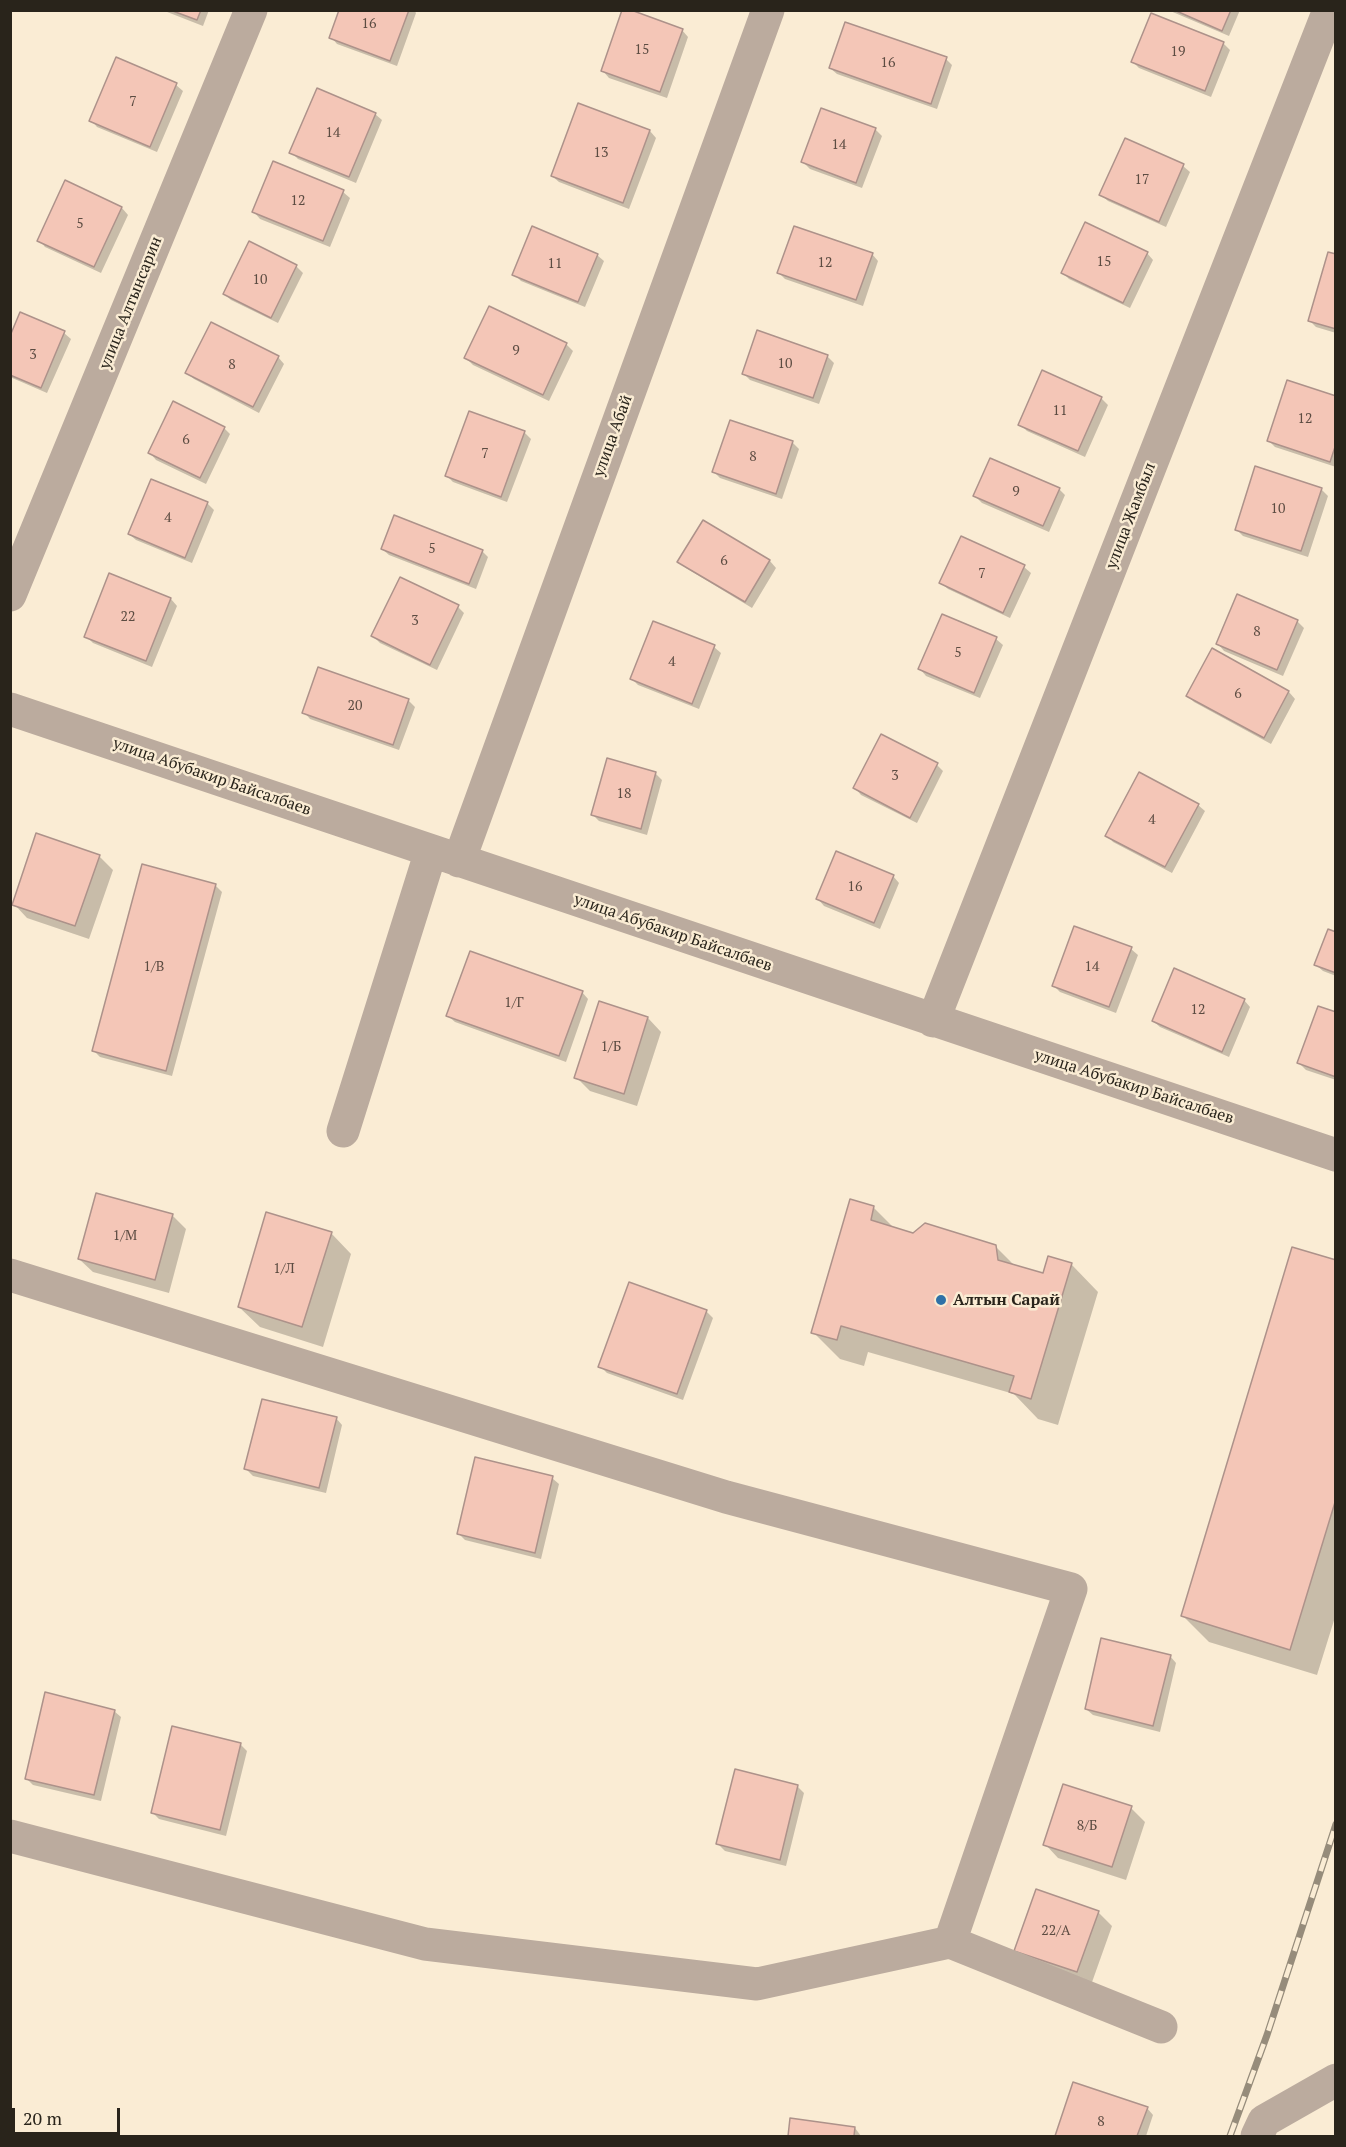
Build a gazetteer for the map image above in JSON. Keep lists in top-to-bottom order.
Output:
{
  "streets": {
    "street": [
      "улица Алтынсарин",
      "улица Абай",
      "улица Жамбыл",
      "улица Абубакир Байсалбаев"
    ]
  },
  "crossings": [
    ["улица Абай", "улица Абубакир Байсалбаев"],
    ["улица Жамбыл", "улица Абубакир Байсалбаев"]
  ],
  "places": ["Алтын Сарай"],
  "house_numbers": [
    "16",
    "15",
    "19",
    "16",
    "7",
    "14",
    "14",
    "13",
    "17",
    "12",
    "5",
    "15",
    "12",
    "11",
    "10",
    "9",
    "3",
    "10",
    "8",
    "11",
    "12",
    "6",
    "7",
    "8",
    "9",
    "10",
    "4",
    "5",
    "6",
    "7",
    "22",
    "3",
    "8",
    "5",
    "4",
    "6",
    "20",
    "3",
    "18",
    "4",
    "16",
    "1/В",
    "14",
    "1/Г",
    "12",
    "1/Б",
    "1/М",
    "1/Л",
    "8/Б",
    "22/А",
    "8"
  ],
  "scale_bar": "20 m"
}
